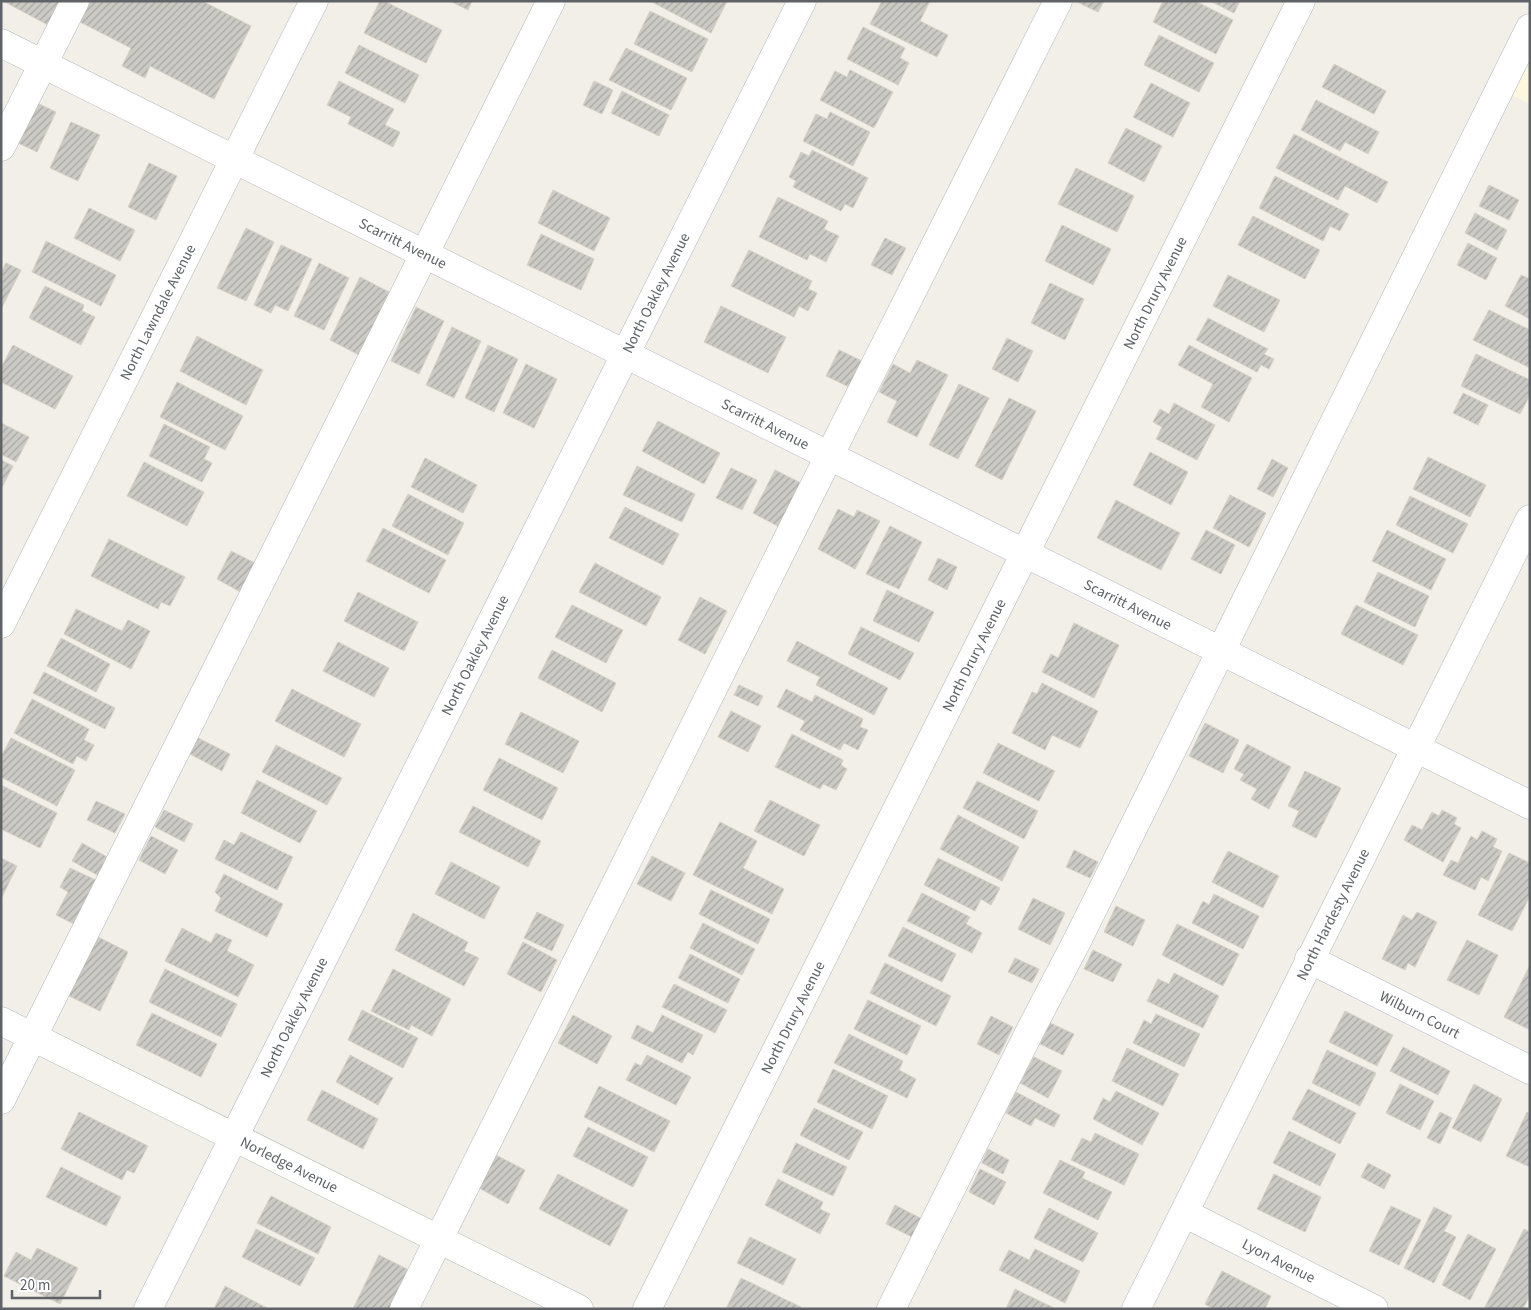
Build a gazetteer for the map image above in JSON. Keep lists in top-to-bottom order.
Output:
{
  "streets": {
    "street": [
      "Scarritt Avenue",
      "North Oakley Avenue",
      "North Drury Avenue",
      "North Lawndale Avenue",
      "North Hardesty Avenue",
      "Wilburn Court",
      "Norledge Avenue",
      "Lyon Avenue"
    ]
  },
  "crossings": [
    ["Scarritt Avenue", "North Oakley Avenue"],
    ["Scarritt Avenue", "North Drury Avenue"],
    ["Scarritt Avenue", "North Lawndale Avenue"],
    ["Scarritt Avenue", "North Hardesty Avenue"],
    ["North Oakley Avenue", "Norledge Avenue"],
    ["North Hardesty Avenue", "Wilburn Court"],
    ["North Hardesty Avenue", "Lyon Avenue"]
  ],
  "scale_bar": "20 m"
}
